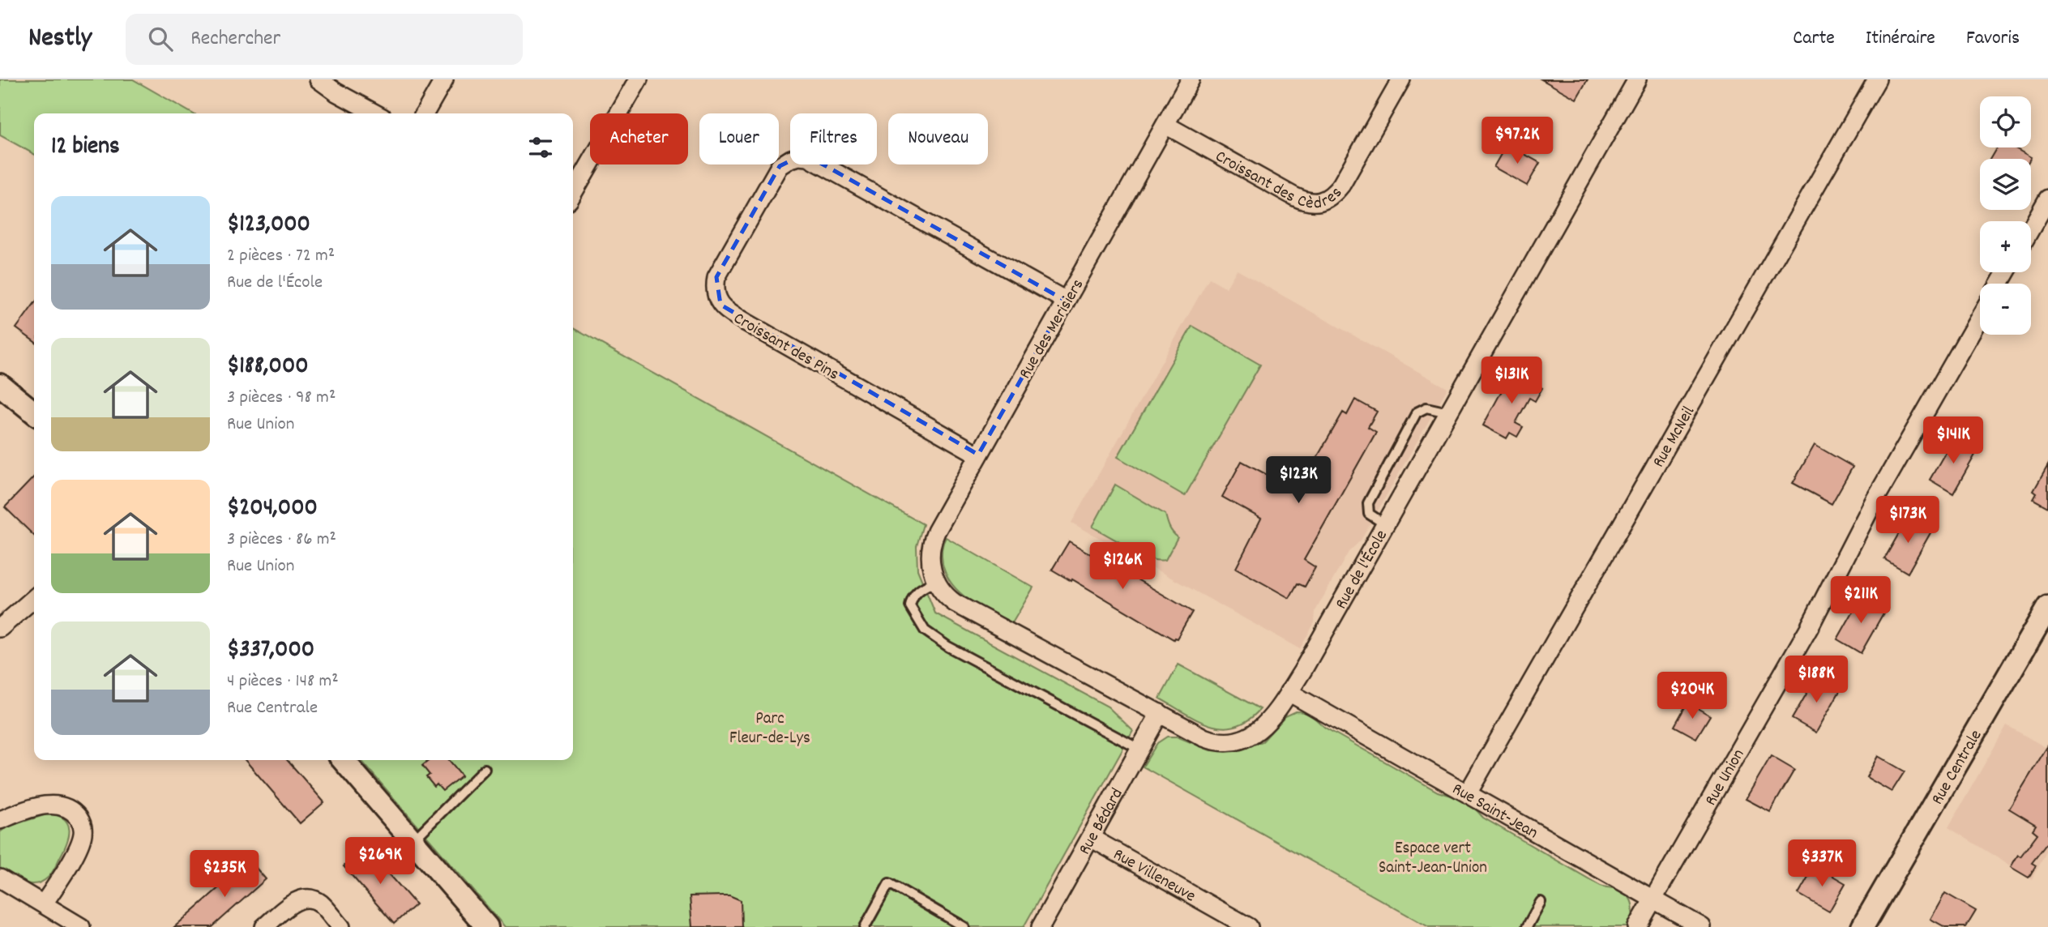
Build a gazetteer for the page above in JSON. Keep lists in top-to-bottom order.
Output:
{
  "streets": {
    "street": [
      "Croissant des Cèdres",
      "Rue des Merisiers",
      "Croissant des Pins",
      "Rue McNeil",
      "Rue de l'École",
      "Rue Centrale",
      "Rue Union",
      "Rue Saint-Jean",
      "Rue Bédard",
      "Rue Villeneuve"
    ]
  },
  "crossings": [
    ["Croissant des Cèdres", "Rue des Merisiers"],
    ["Rue des Merisiers", "Croissant des Pins"],
    ["Rue des Merisiers", "Rue de l'École"],
    ["Rue McNeil", "Rue Saint-Jean"],
    ["Rue de l'École", "Rue Saint-Jean"],
    ["Rue de l'École", "Rue Bédard"],
    ["Rue Union", "Rue Saint-Jean"],
    ["Rue Bédard", "Rue Villeneuve"]
  ],
  "parks": ["Parc Fleur-de-Lys", "Espace vert Saint-Jean-Union"],
  "page": {
    "header": "Nestly",
    "search": "Rechercher",
    "nav": ["Carte", "Itinéraire", "Favoris"],
    "map_buttons": ["+", "−"],
    "chip": [
      "Acheter",
      "Louer",
      "Filtres",
      "Nouveau"
    ],
    "heading": "12 biens",
    "price": [
      "$97.2K",
      "$131K",
      "$141K",
      "$123K",
      "$173K",
      "$126K",
      "$211K",
      "$188K",
      "$204K",
      "$269K",
      "$337K",
      "$235K"
    ],
    "list": [
      {
        "name": "$123,000",
        "note": "2 pièces · 72 m² · Rue de l'École"
      },
      {
        "name": "$188,000",
        "note": "3 pièces · 98 m² · Rue Union"
      },
      {
        "name": "$204,000",
        "note": "3 pièces · 86 m² · Rue Union"
      },
      {
        "name": "$337,000",
        "note": "4 pièces · 148 m² · Rue Centrale"
      }
    ]
  }
}
